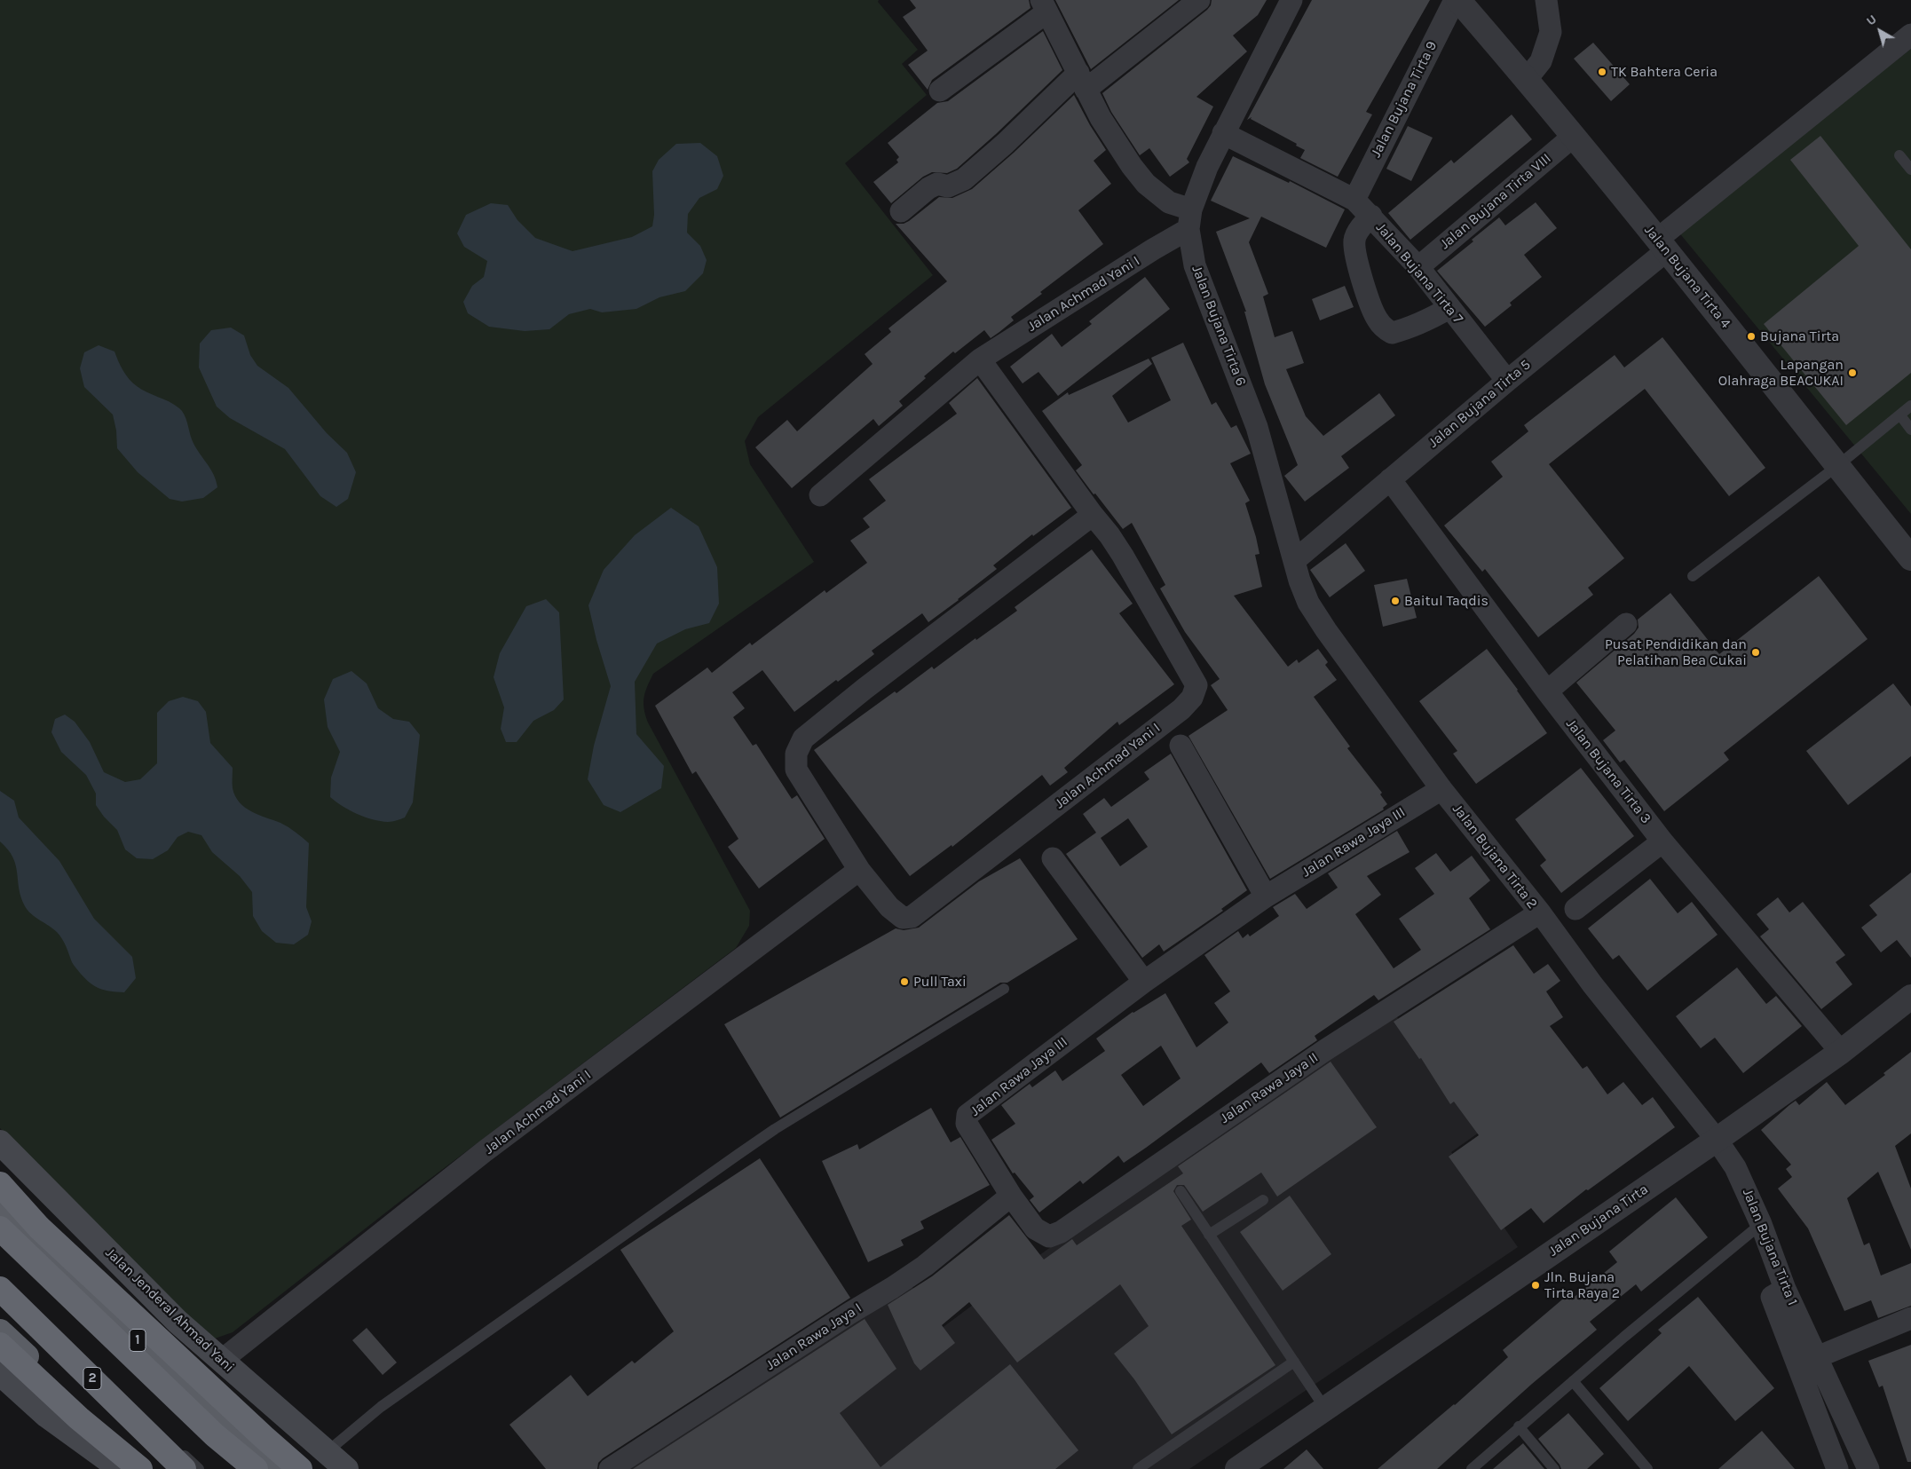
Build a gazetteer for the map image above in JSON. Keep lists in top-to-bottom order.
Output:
{
  "streets": {
    "highway": ["1", "2"],
    "main road": ["Jalan Jenderal Ahmad Yani"],
    "street": [
      "Jalan Bujana Tirta 9",
      "Jalan Bujana Tirta VIII",
      "Jalan Bujana Tirta 7",
      "Jalan Bujana Tirta 4",
      "Jalan Achmad Yani I",
      "Jalan Bujana Tirta 6",
      "Jalan Bujana Tirta 5",
      "Jalan Bujana Tirta 3",
      "Jalan Rawa Jaya III",
      "Jalan Bujana Tirta 2",
      "Jalan Rawa Jaya II",
      "Jalan Bujana Tirta",
      "Jalan Bujana Tirta 1",
      "Jalan Rawa Jaya I"
    ]
  },
  "crossings": [
    ["Jalan Bujana Tirta 9", "Jalan Bujana Tirta 7"],
    ["Jalan Bujana Tirta 9", "Jalan Bujana Tirta 4"],
    ["Jalan Bujana Tirta VIII", "Jalan Bujana Tirta 7"],
    ["Jalan Bujana Tirta VIII", "Jalan Bujana Tirta 4"],
    ["Jalan Bujana Tirta 7", "Jalan Bujana Tirta 6"],
    ["Jalan Bujana Tirta 7", "Jalan Bujana Tirta 5"],
    ["Jalan Bujana Tirta 4", "Jalan Bujana Tirta 5"],
    ["Jalan Achmad Yani I", "Jalan Bujana Tirta 6"],
    ["Jalan Achmad Yani I", "Jalan Jenderal Ahmad Yani"],
    ["Jalan Bujana Tirta 6", "Jalan Bujana Tirta 5"],
    ["Jalan Bujana Tirta 6", "Jalan Bujana Tirta 2"],
    ["Jalan Bujana Tirta 5", "Jalan Bujana Tirta 3"],
    ["Jalan Bujana Tirta 5", "Jalan Bujana Tirta 2"],
    ["Jalan Bujana Tirta 3", "Jalan Bujana Tirta"],
    ["Jalan Rawa Jaya III", "Jalan Bujana Tirta 2"],
    ["Jalan Rawa Jaya III", "Jalan Rawa Jaya II"],
    ["Jalan Rawa Jaya III", "Jalan Rawa Jaya I"],
    ["Jalan Bujana Tirta 2", "Jalan Rawa Jaya II"],
    ["Jalan Bujana Tirta 2", "Jalan Bujana Tirta"],
    ["Jalan Bujana Tirta 2", "Jalan Bujana Tirta 1"],
    ["Jalan Rawa Jaya II", "Jalan Rawa Jaya I"],
    ["Jalan Bujana Tirta", "Jalan Bujana Tirta 1"]
  ],
  "places": [
    "TK Bahtera Ceria",
    "Bujana Tirta",
    "Lapangan Olahraga BEACUKAI",
    "Baitul Taqdis",
    "Pusat Pendidikan dan Pelatihan Bea Cukai",
    "Pull Taxi",
    "Jln. Bujana Tirta Raya 2"
  ],
  "north": "top left"
}
